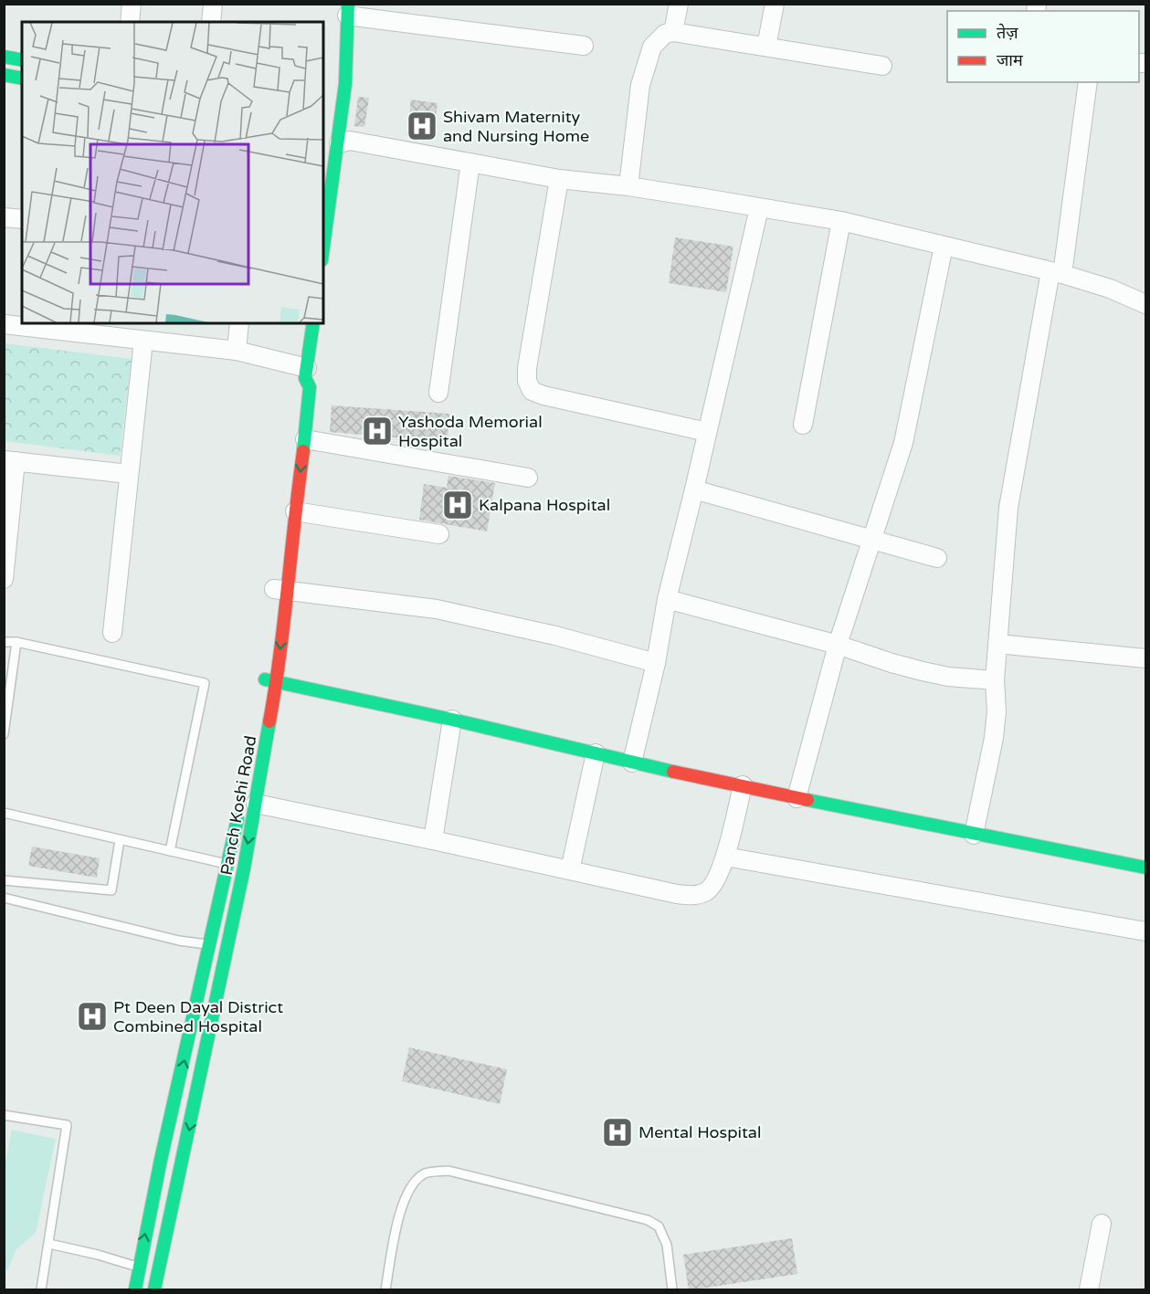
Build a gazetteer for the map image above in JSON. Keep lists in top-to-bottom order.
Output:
{
  "streets": {
    "street": ["Panch Koshi Road"]
  },
  "places": {
    "hospital": [
      "Shivam Maternity and Nursing Home",
      "Yashoda Memorial Hospital",
      "Kalpana Hospital",
      "Pt Deen Dayal District Combined Hospital",
      "Mental Hospital"
    ]
  },
  "legend": ["तेज़", "जाम"]
}
